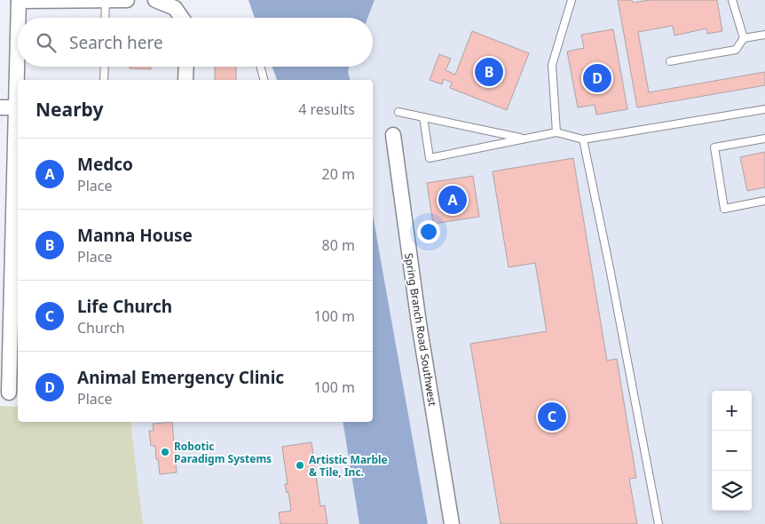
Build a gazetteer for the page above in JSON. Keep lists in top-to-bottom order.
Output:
{
  "streets": {
    "street": ["Spring Branch Road Southwest"]
  },
  "places": ["Robotic Paradigm Systems", "Artistic Marble & Tile, Inc."],
  "page": {
    "search": "Search here",
    "pins": [
      "B",
      "D",
      "A",
      "C"
    ],
    "heading": ["Nearby", "4 results"],
    "list": [
      {
        "mark": "A",
        "name": "Medco",
        "note": "Place",
        "value": "20 m"
      },
      {
        "mark": "B",
        "name": "Manna House",
        "note": "Place",
        "value": "80 m"
      },
      {
        "mark": "C",
        "name": "Life Church",
        "note": "Church",
        "value": "100 m"
      },
      {
        "mark": "D",
        "name": "Animal Emergency Clinic",
        "note": "Place",
        "value": "100 m"
      }
    ],
    "map_buttons": ["+", "−"]
  }
}
